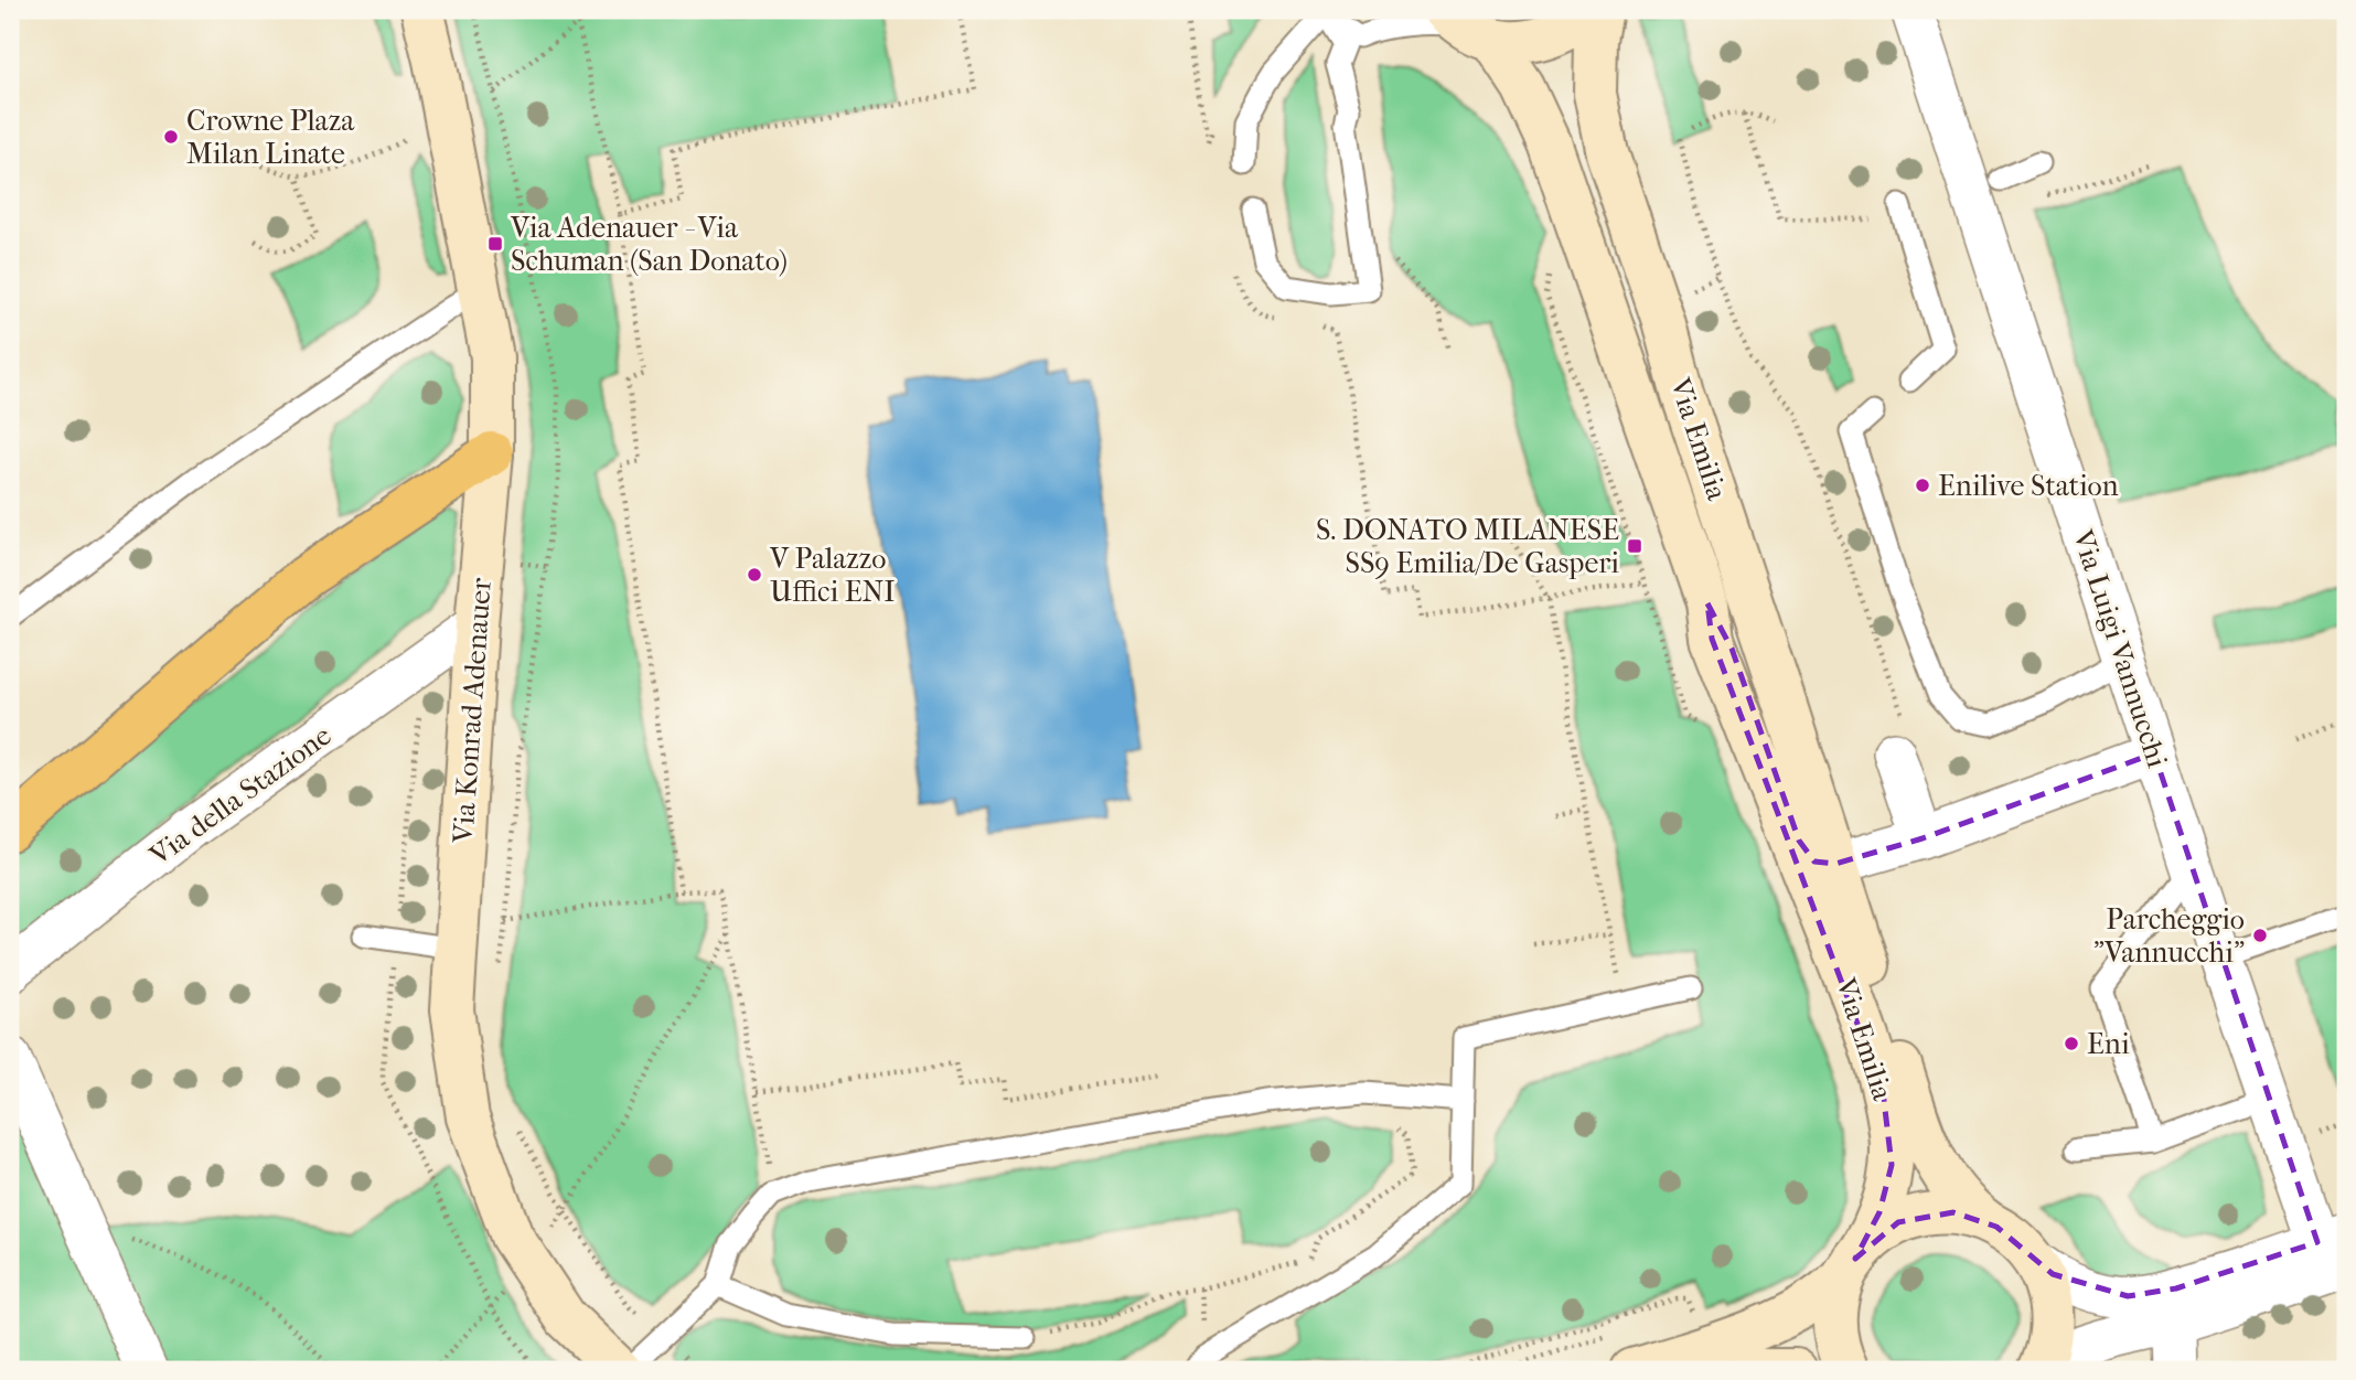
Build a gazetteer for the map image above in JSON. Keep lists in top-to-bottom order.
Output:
{
  "streets": {
    "street": [
      "Via Emilia",
      "Via Luigi Vannucchi",
      "Via Konrad Adenauer",
      "Via della Stazione"
    ]
  },
  "crossings": [
    ["Via Konrad Adenauer", "Via della Stazione"]
  ],
  "places": {
    "other": [
      "Crowne Plaza Milan Linate",
      "Enilive Station",
      "V Palazzo Uffici ENI",
      "Parcheggio \"Vannucchi\"",
      "Eni"
    ],
    "transit": ["Via Adenauer - Via Schuman (San Donato)", "S. DONATO MILANESE SS9 Emilia/De Gasperi"]
  }
}
